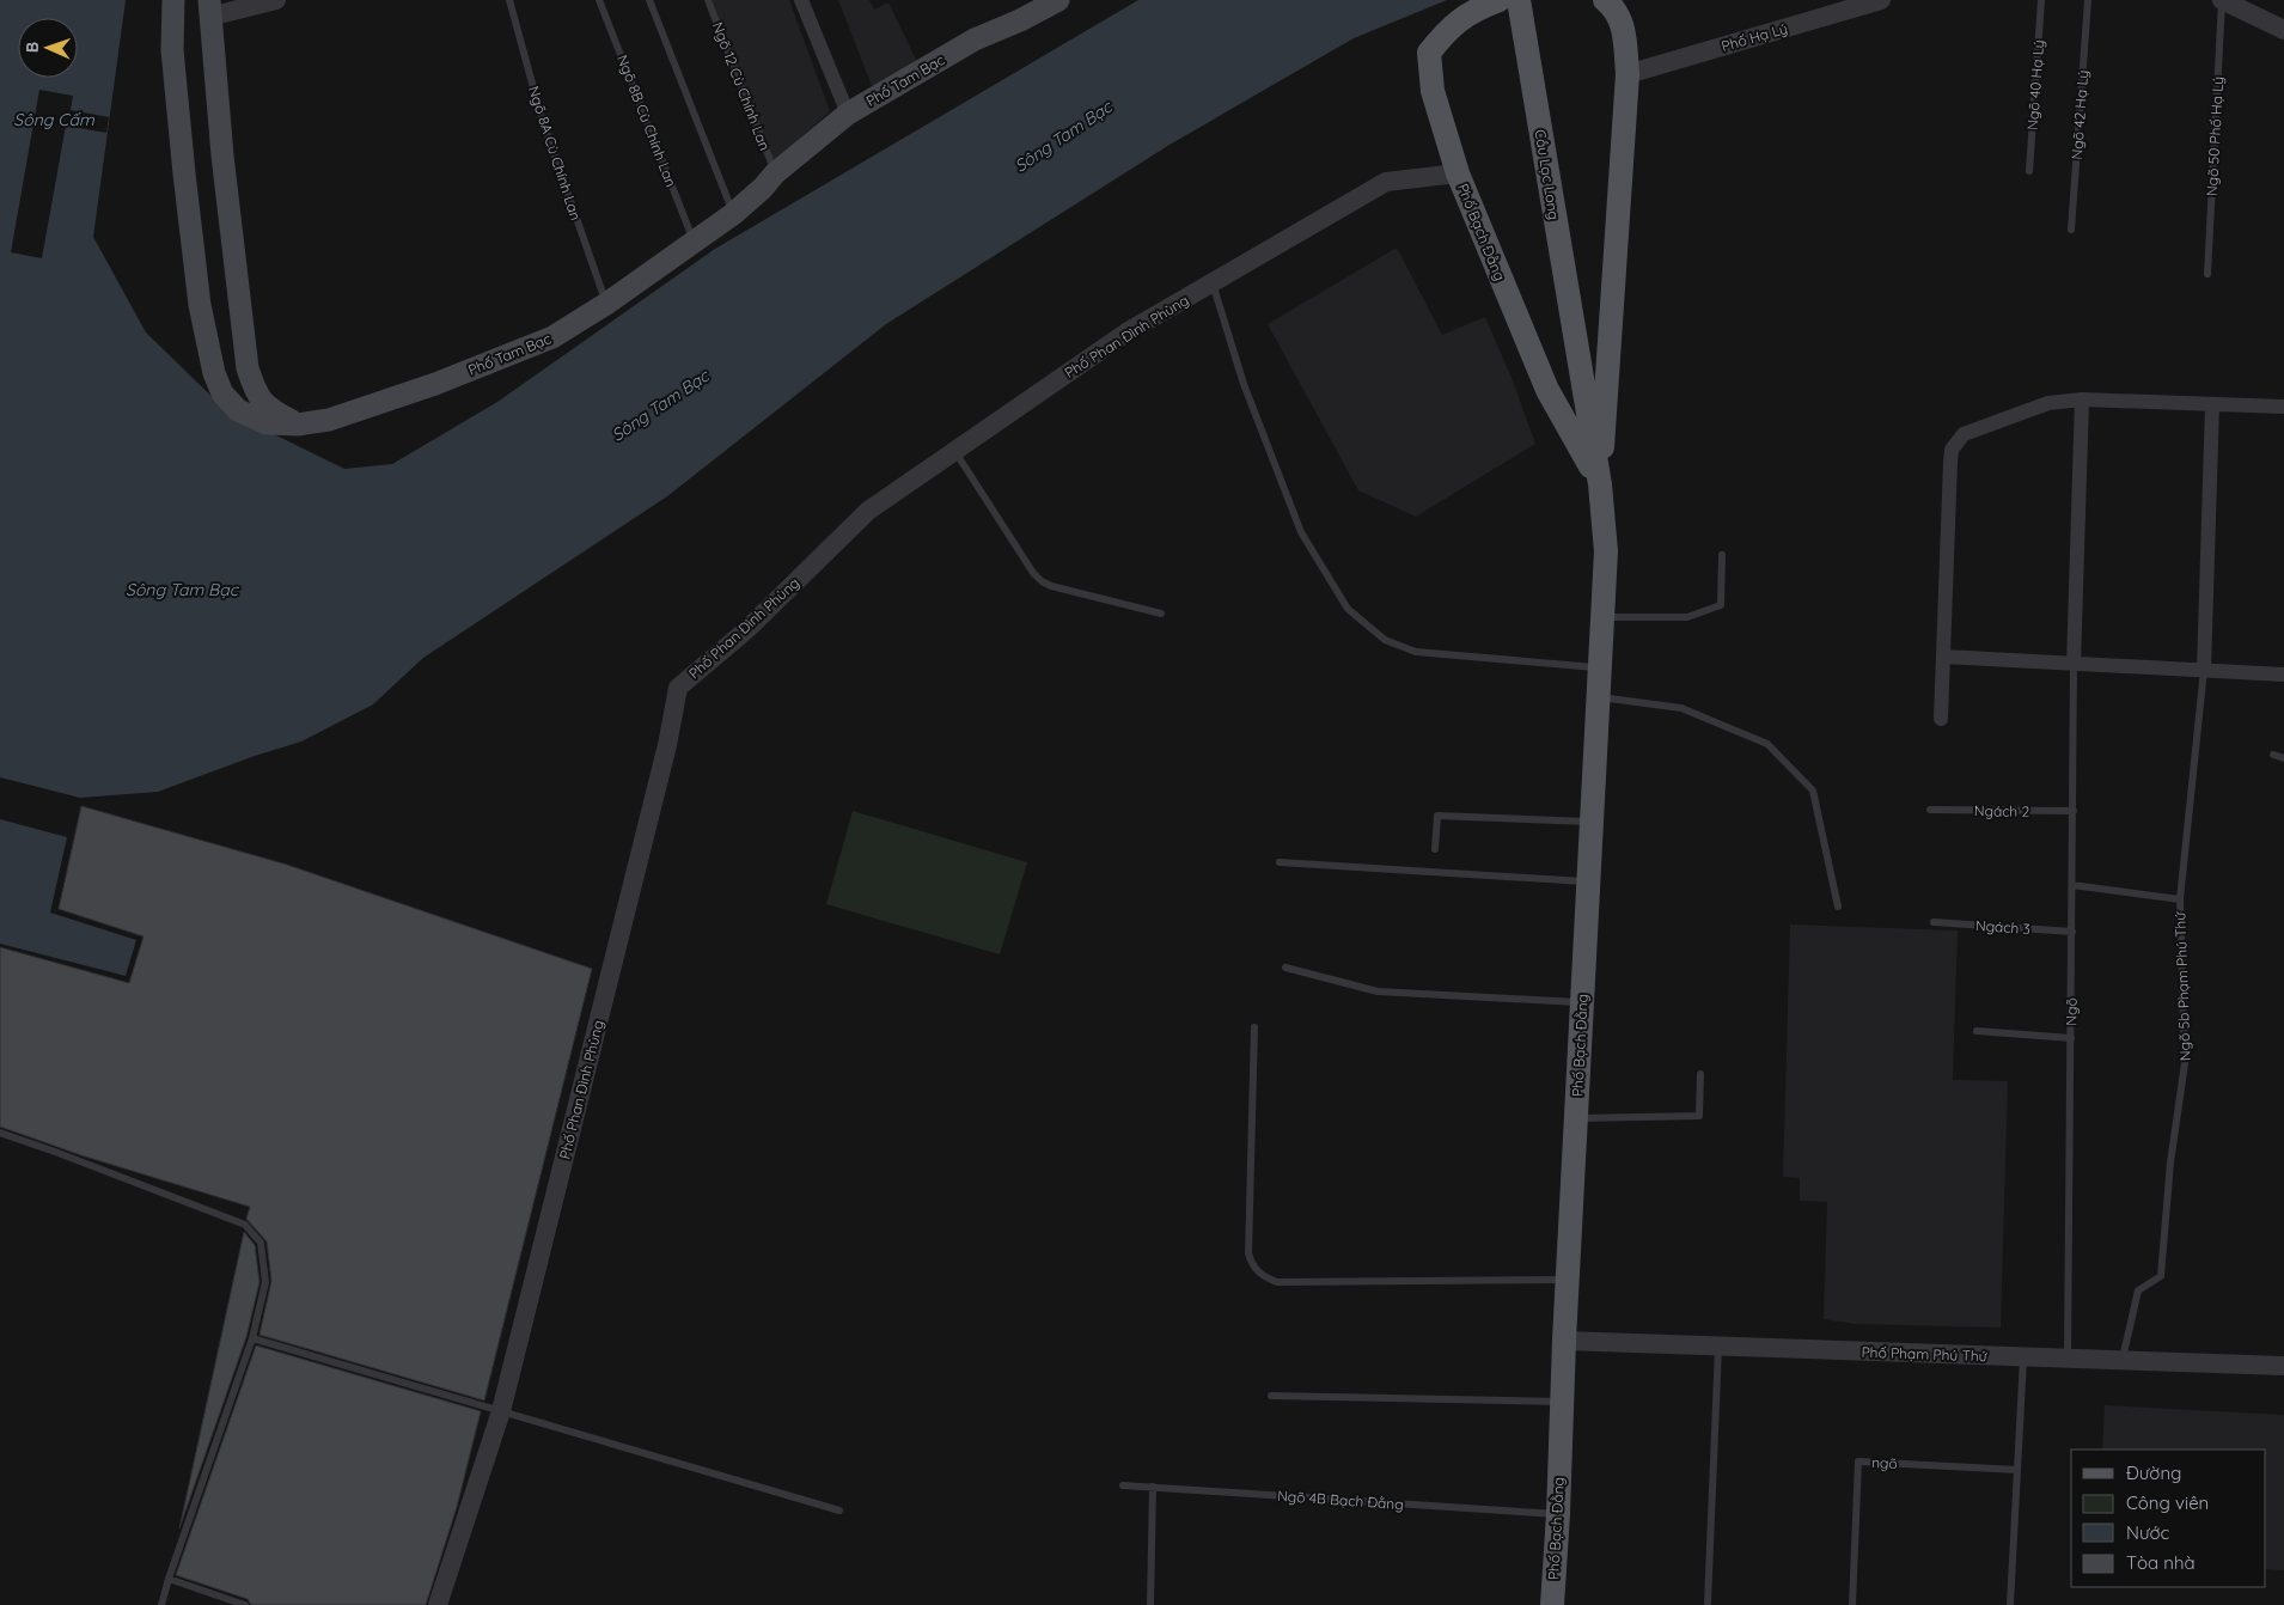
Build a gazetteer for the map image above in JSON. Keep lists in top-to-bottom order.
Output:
{
  "streets": {
    "main road": ["Phố Tam Bạc", "Cầu Lạc Long", "Phố Bạch Đằng"],
    "street": ["Phố Hạ Lý", "Phố Phan Đình Phùng", "Phố Phạm Phú Thứ"],
    "lane": [
      "Ngõ 40 Hạ Lý",
      "Ngõ 12 Cù Chính Lan",
      "Ngõ 42 Hạ Lý",
      "Ngõ 8B Cù Chính Lan",
      "Ngõ 50 Phố Hạ Lý",
      "Ngõ 8A Cù Chính Lan",
      "Ngách 2",
      "Ngách 3",
      "Ngõ 5b Phạm Phú Thứ",
      "Ngõ",
      "ngõ",
      "Ngõ 4B Bạch Đằng"
    ]
  },
  "crossings": [
    ["Phố Hạ Lý", "Phố Bạch Đằng"],
    ["Phố Tam Bạc", "Ngõ 12 Cù Chính Lan"],
    ["Phố Tam Bạc", "Ngõ 8B Cù Chính Lan"],
    ["Phố Tam Bạc", "Ngõ 8A Cù Chính Lan"],
    ["Cầu Lạc Long", "Phố Bạch Đằng"],
    ["Phố Bạch Đằng", "Phố Phan Đình Phùng"],
    ["Phố Bạch Đằng", "Phố Phạm Phú Thứ"],
    ["Phố Bạch Đằng", "Ngõ 4B Bạch Đằng"],
    ["Ngách 2", "Ngõ"],
    ["Ngách 3", "Ngõ"],
    ["Ngõ 5b Phạm Phú Thứ", "Phố Phạm Phú Thứ"],
    ["Ngõ", "Phố Phạm Phú Thứ"]
  ],
  "water": ["Sông Cấm", "Sông Tam Bạc"],
  "legend": [
    "Đường",
    "Công viên",
    "Nước",
    "Tòa nhà"
  ],
  "north": "left"
}
